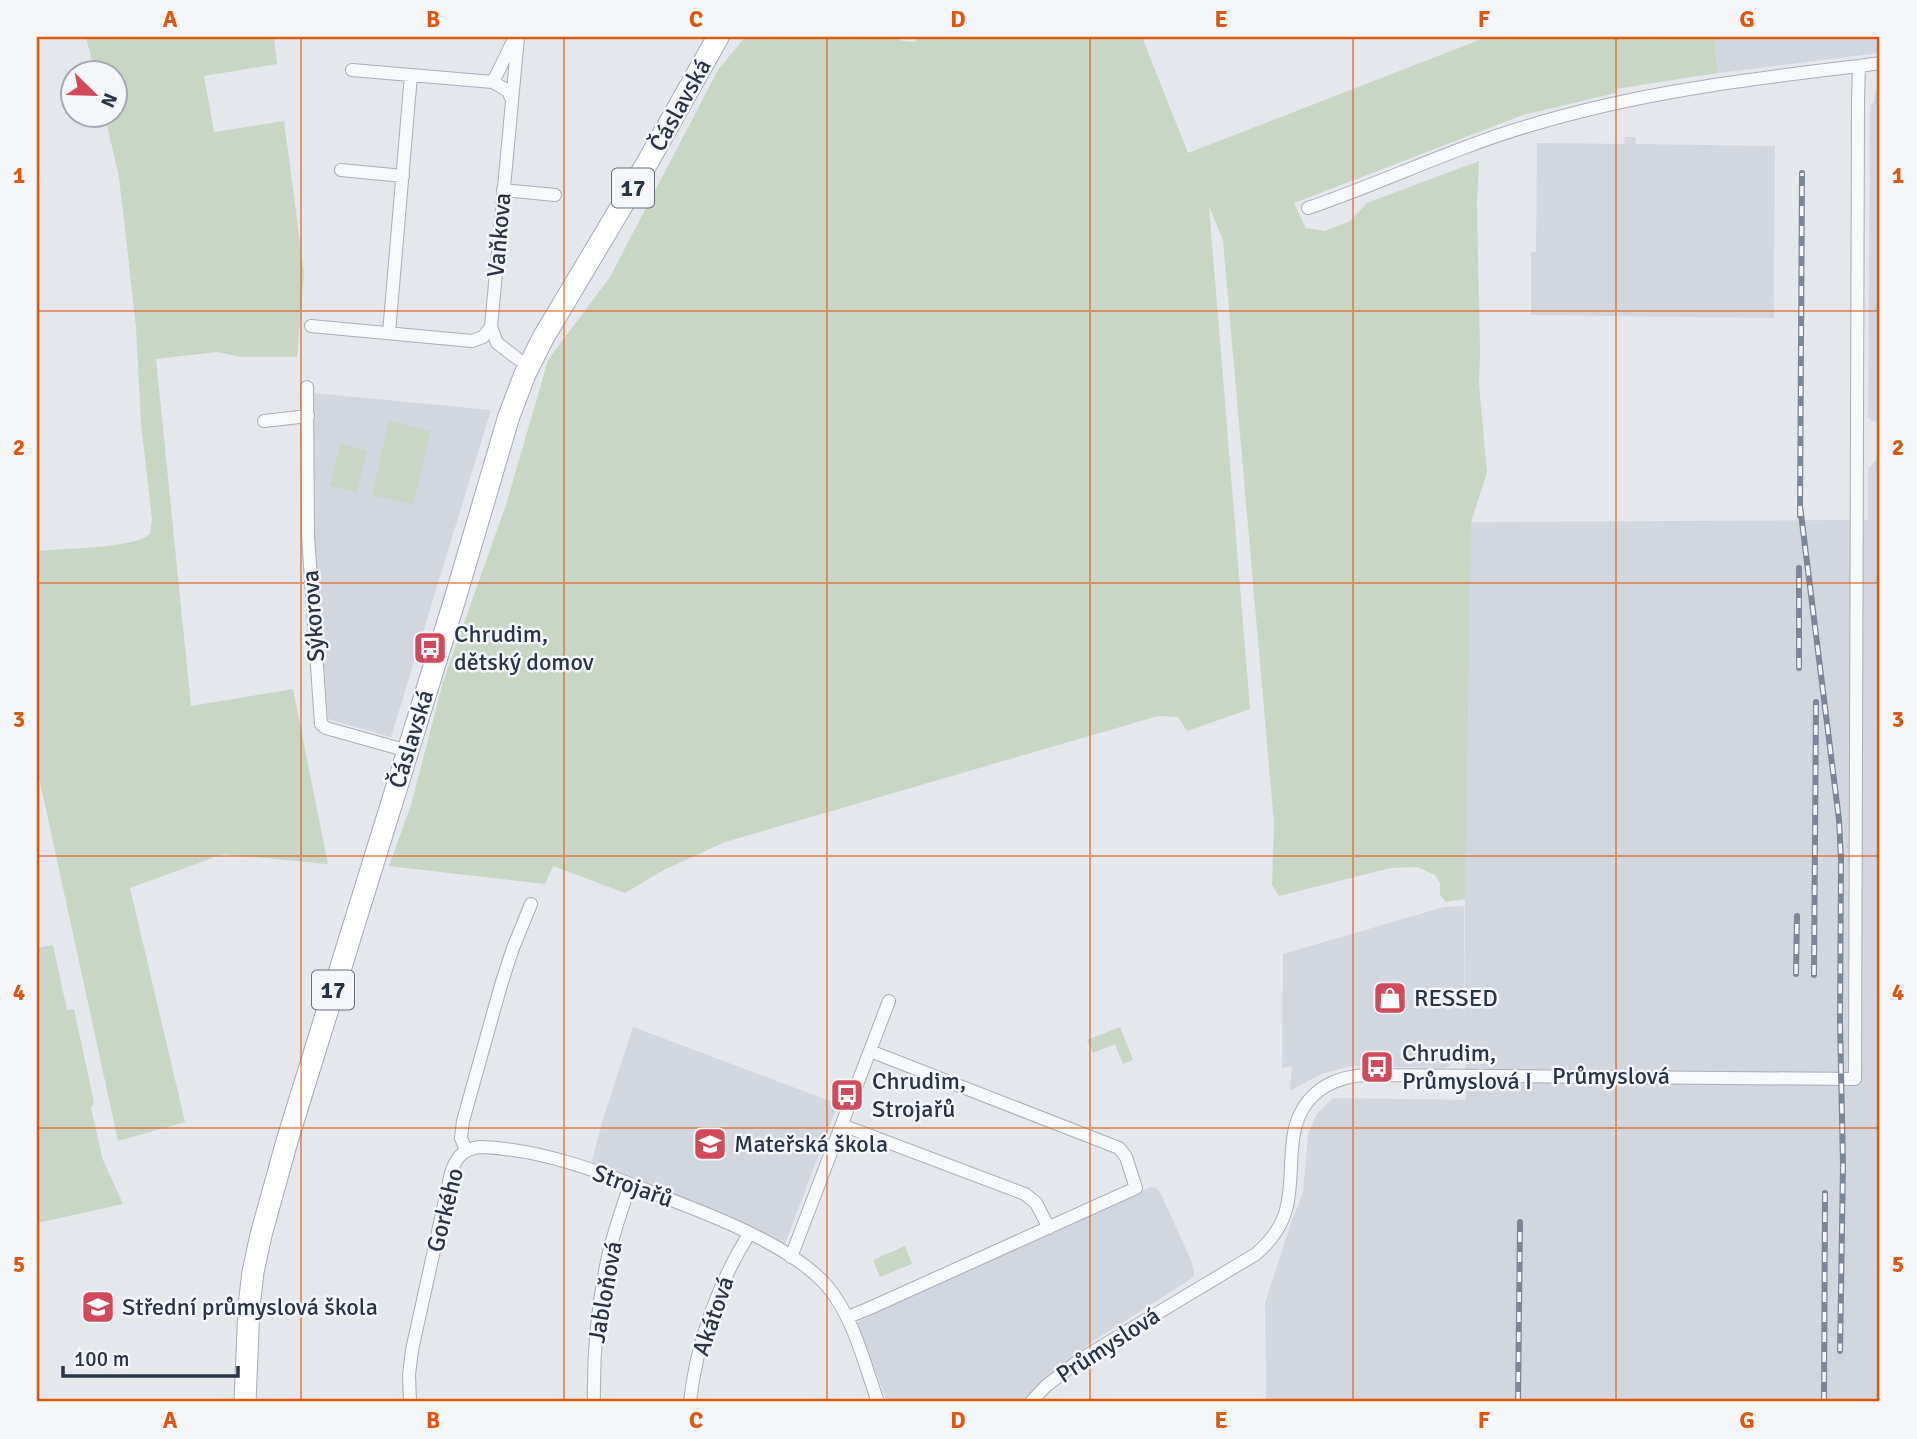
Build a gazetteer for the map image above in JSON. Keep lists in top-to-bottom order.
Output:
{
  "streets": {
    "main road": ["Čáslavská", "17"],
    "street": [
      "Vaňkova",
      "Sýkorova",
      "Průmyslová",
      "Strojařů",
      "Gorkého",
      "Jabloňová",
      "Akátová"
    ]
  },
  "crossings": [
    ["Čáslavská", "Sýkorova"],
    ["Strojařů", "Gorkého"],
    ["Strojařů", "Jabloňová"],
    ["Strojařů", "Akátová"]
  ],
  "places": {
    "bus stop": ["Chrudim, dětský domov", "Chrudim, Průmyslová I", "Chrudim, Strojařů"],
    "shop": ["RESSED"],
    "school or university": ["Mateřská škola", "Střední průmyslová škola"]
  },
  "scale_bar": "100 m",
  "north": "bottom right",
  "grid": {
    "columns": [
      "A",
      "B",
      "C",
      "D",
      "E",
      "F",
      "G"
    ],
    "rows": [
      "1",
      "2",
      "3",
      "4",
      "5"
    ]
  }
}
